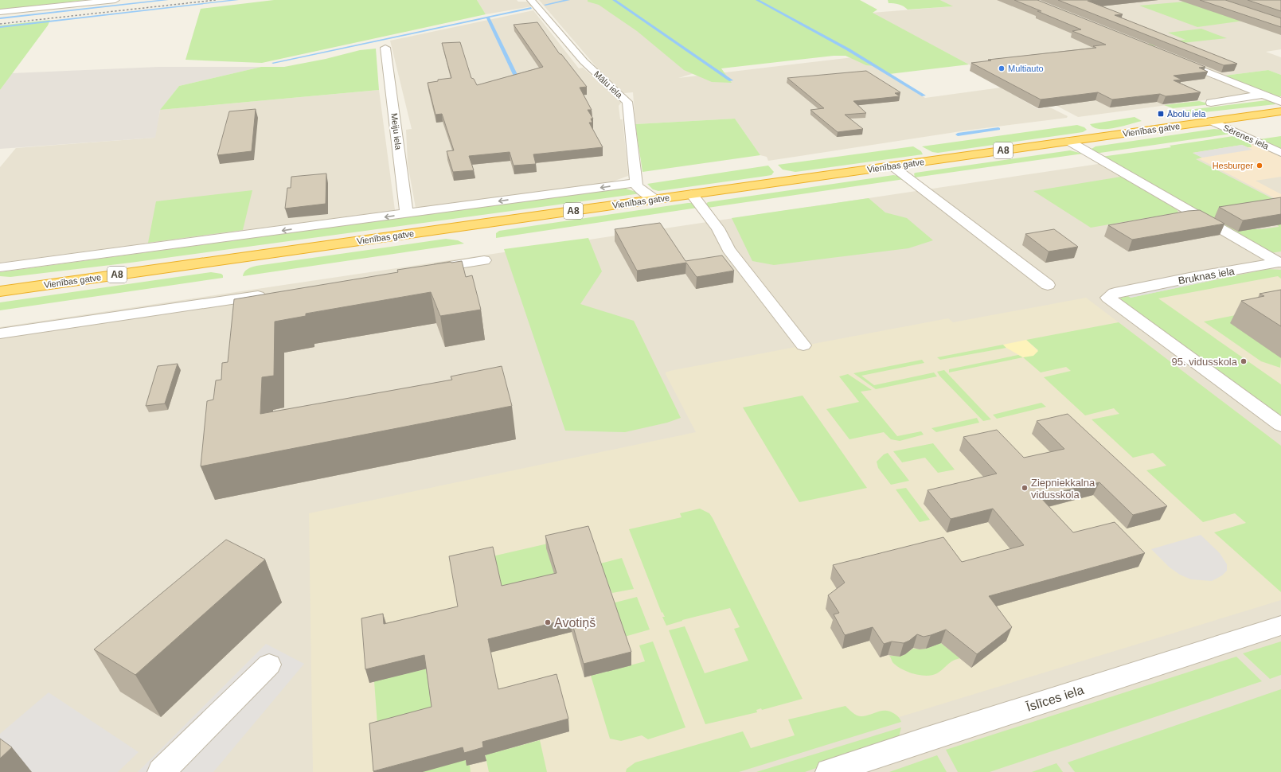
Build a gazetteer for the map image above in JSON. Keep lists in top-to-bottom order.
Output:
{
  "streets": {
    "highway": ["Vienības gatve", "A8"],
    "street": [
      "Mālu iela",
      "Meiju iela",
      "Sērenes iela",
      "Bruknas iela",
      "Īslīces iela"
    ]
  },
  "crossings": [
    ["Vienības gatve", "Sērenes iela"],
    ["Vienības gatve", "Bruknas iela"]
  ],
  "places": {
    "other": [
      "Multiauto",
      "Hesburger",
      "95. vidusskola",
      "Ziepniekkalna vidusskola",
      "Avotiņš"
    ],
    "transit": ["Ābolu iela"]
  }
}
